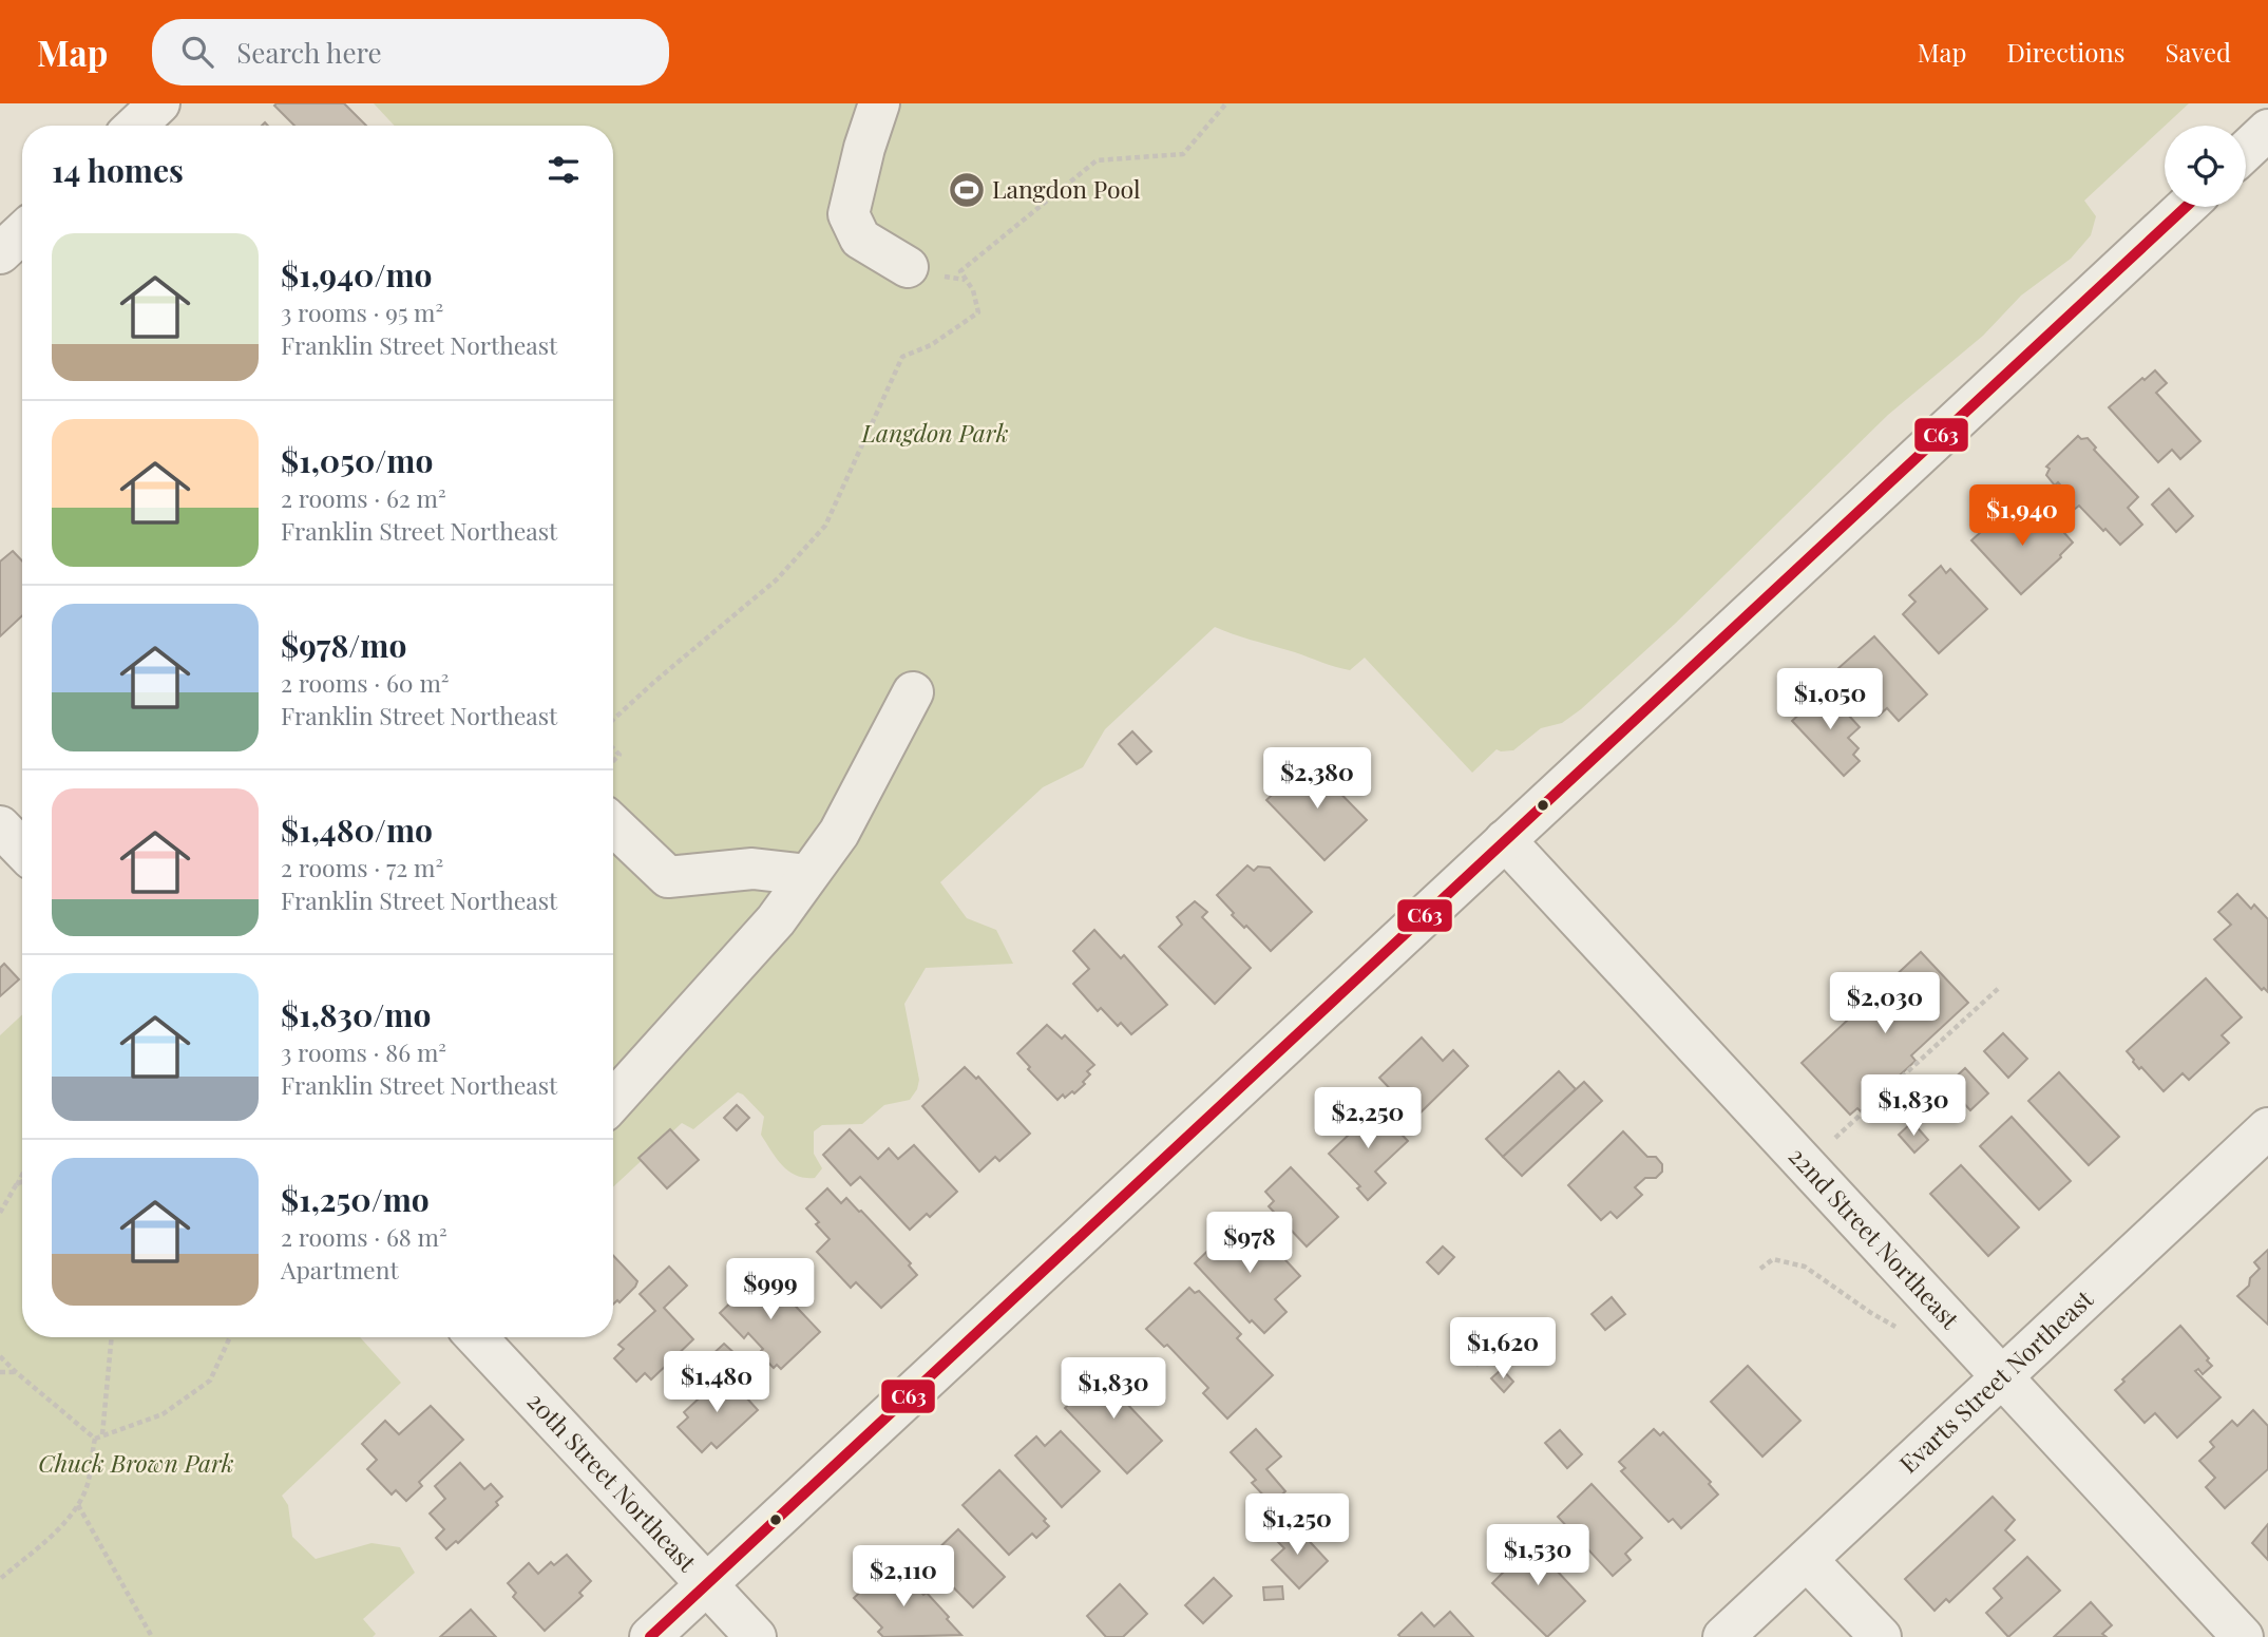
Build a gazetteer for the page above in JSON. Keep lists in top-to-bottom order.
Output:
{
  "streets": {
    "street": ["22nd Street Northeast", "Evarts Street Northeast", "20th Street Northeast"]
  },
  "crossings": [
    ["22nd Street Northeast", "Evarts Street Northeast"]
  ],
  "parks": ["Langdon Park", "Chuck Brown Park"],
  "places": {
    "sports": ["Langdon Pool"]
  },
  "lines": ["transit line C63"],
  "page": {
    "header": "Map",
    "search": "Search here",
    "nav": ["Map", "Directions", "Saved"],
    "heading": "14 homes",
    "list": [
      {
        "name": "$1,940/mo",
        "note": "3 rooms · 95 m² · Franklin Street Northeast"
      },
      {
        "name": "$1,050/mo",
        "note": "2 rooms · 62 m² · Franklin Street Northeast"
      },
      {
        "name": "$978/mo",
        "note": "2 rooms · 60 m² · Franklin Street Northeast"
      },
      {
        "name": "$1,480/mo",
        "note": "2 rooms · 72 m² · Franklin Street Northeast"
      },
      {
        "name": "$1,830/mo",
        "note": "3 rooms · 86 m² · Franklin Street Northeast"
      },
      {
        "name": "$1,250/mo",
        "note": "2 rooms · 68 m² · Apartment"
      }
    ],
    "price": [
      "$1,940",
      "$1,050",
      "$2,380",
      "$2,030",
      "$1,830",
      "$2,250",
      "$978",
      "$999",
      "$1,620",
      "$1,480",
      "$1,830",
      "$1,250",
      "$1,530",
      "$2,110"
    ]
  }
}
